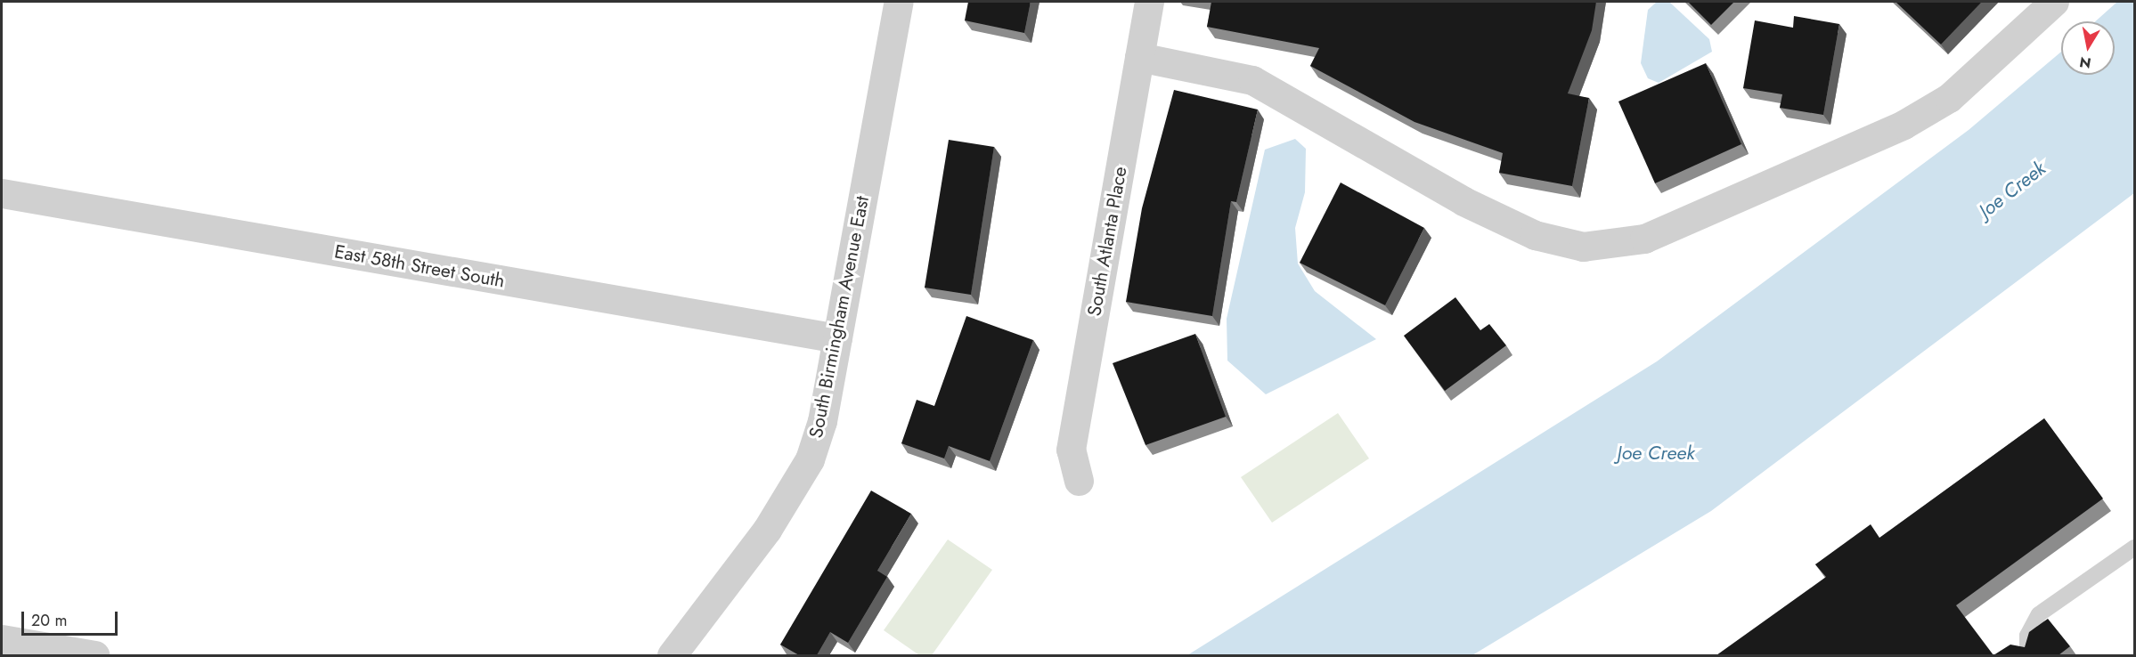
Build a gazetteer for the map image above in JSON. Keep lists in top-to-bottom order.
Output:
{
  "streets": {
    "street": ["South Atlanta Place", "East 58th Street South", "South Birmingham Avenue East"]
  },
  "crossings": [
    ["East 58th Street South", "South Birmingham Avenue East"]
  ],
  "water": ["Joe Creek"],
  "scale_bar": "20 m",
  "north": "bottom"
}
